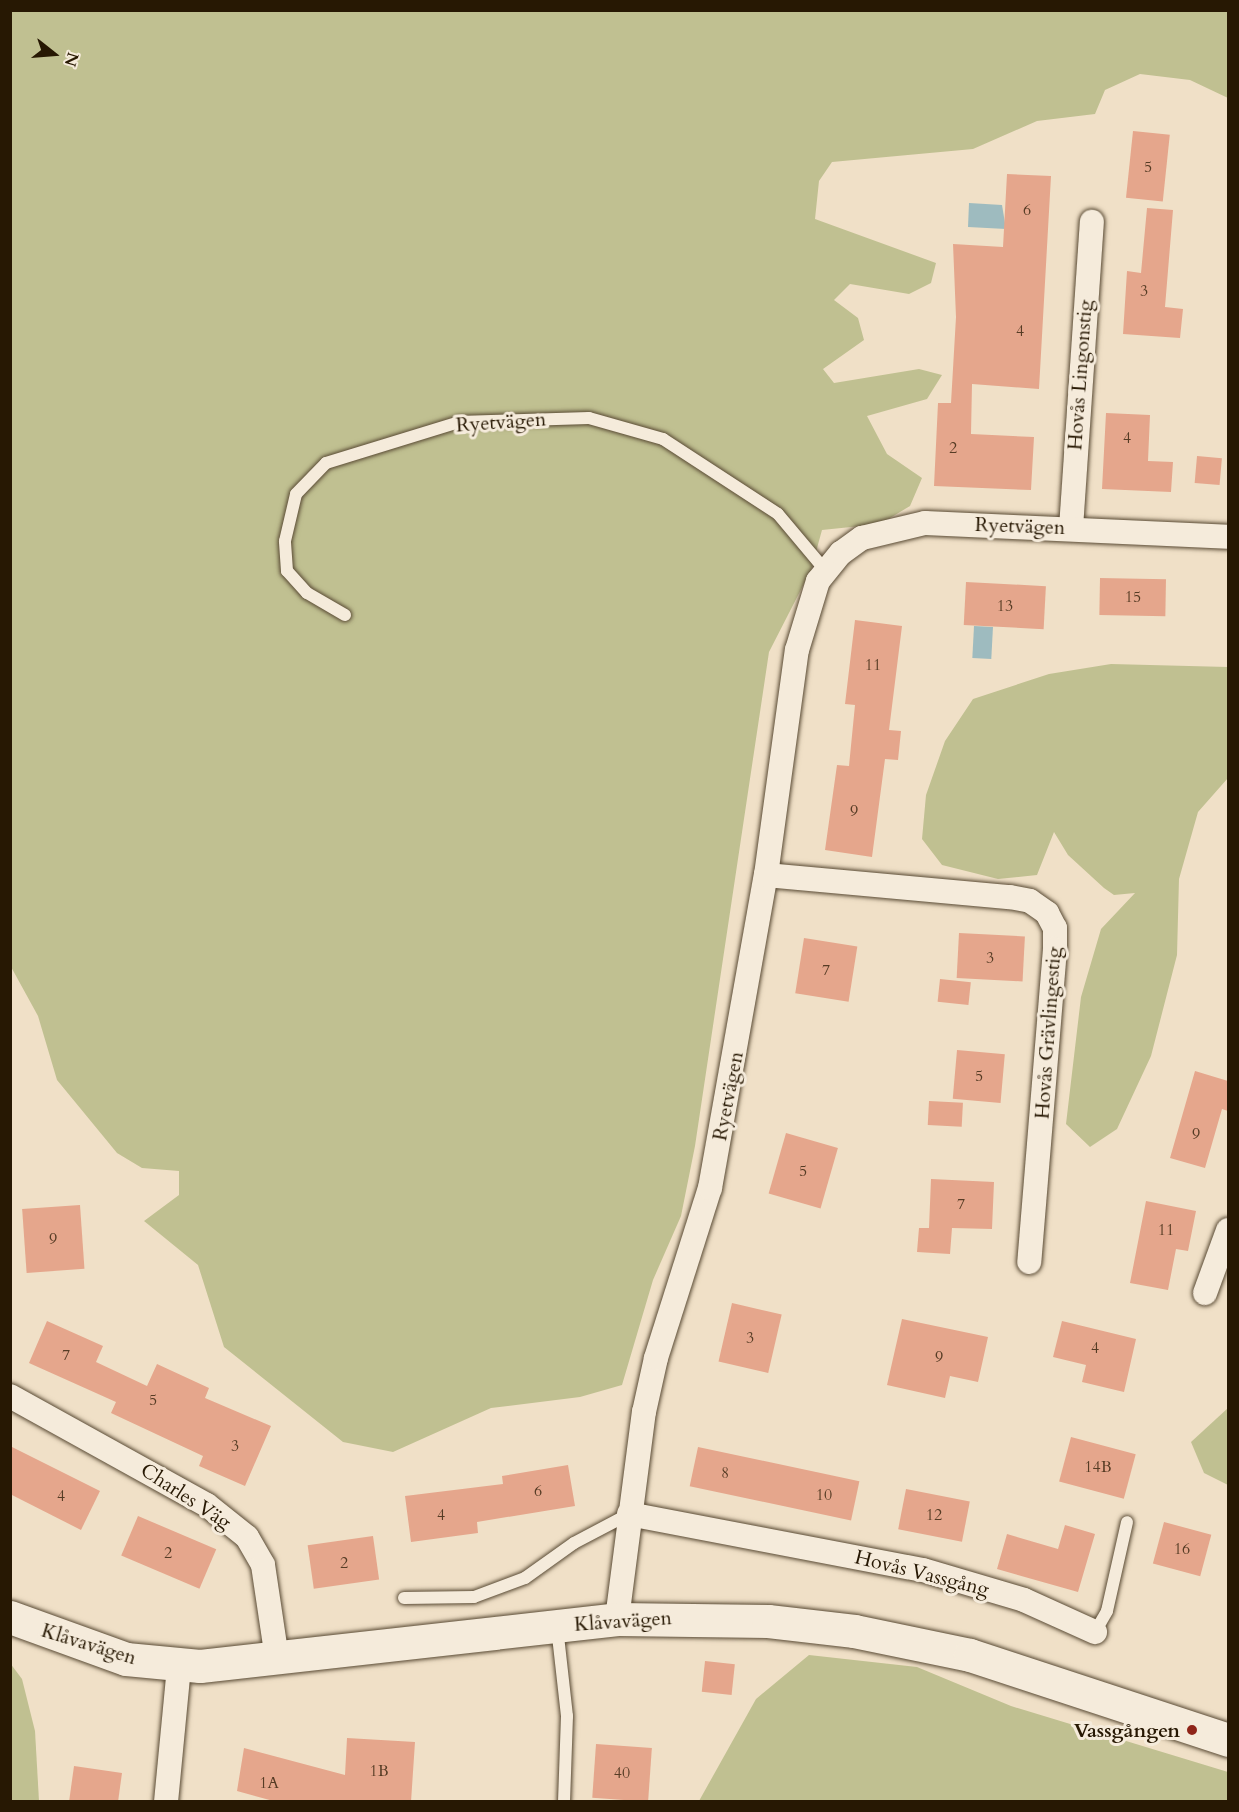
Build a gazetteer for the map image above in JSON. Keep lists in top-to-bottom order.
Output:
{
  "streets": {
    "street": [
      "Hovås Lingonstig",
      "Ryetvägen",
      "Hovås Grävlingestig",
      "Charles Väg",
      "Hovås Vassgång",
      "Klåvavägen"
    ]
  },
  "crossings": [
    ["Hovås Lingonstig", "Ryetvägen"],
    ["Ryetvägen", "Hovås Grävlingestig"],
    ["Ryetvägen", "Hovås Vassgång"],
    ["Ryetvägen", "Klåvavägen"],
    ["Charles Väg", "Klåvavägen"]
  ],
  "places": ["Vassgången"],
  "house_numbers": [
    "5",
    "6",
    "3",
    "4",
    "4",
    "2",
    "15",
    "13",
    "11",
    "9",
    "3",
    "7",
    "5",
    "9",
    "5",
    "7",
    "11",
    "9",
    "3",
    "4",
    "7",
    "9",
    "5",
    "3",
    "14B",
    "8",
    "6",
    "10",
    "4",
    "4",
    "12",
    "16",
    "2",
    "2",
    "1B",
    "40",
    "1A"
  ],
  "north": "right"
}
